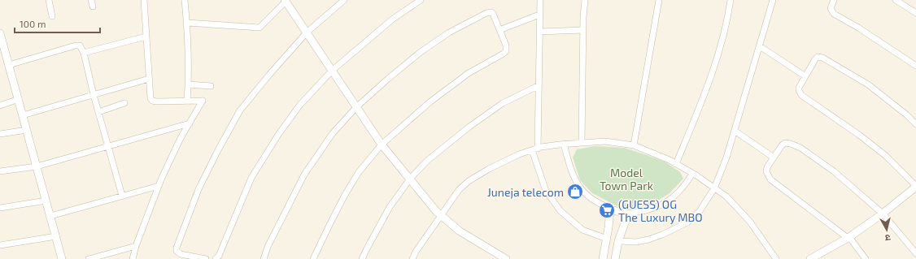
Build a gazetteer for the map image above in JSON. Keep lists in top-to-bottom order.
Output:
{
  "parks": ["Model Town Park"],
  "places": {
    "shop": ["Juneja telecom"],
    "supermarket": ["(GUESS) OG The Luxury MBO"]
  },
  "scale_bar": "100 m",
  "north": "bottom"
}
